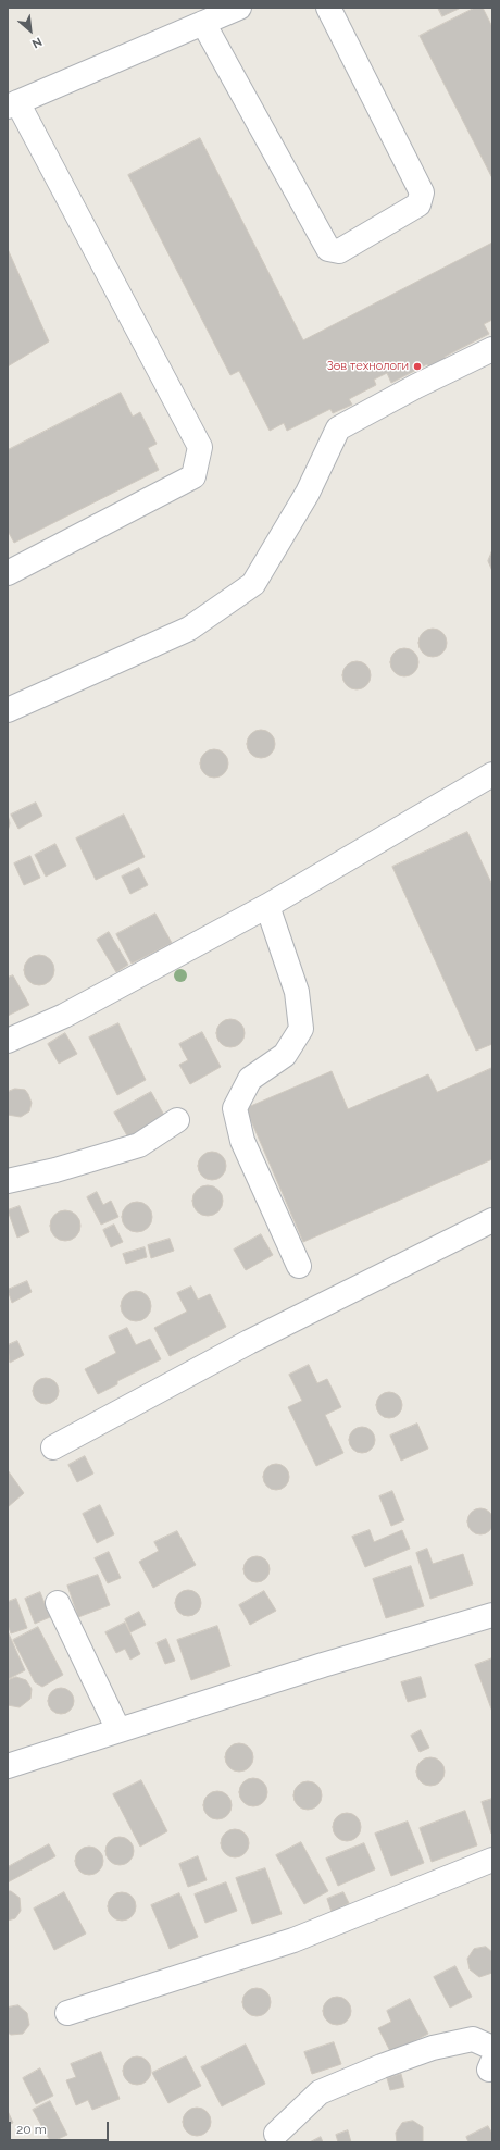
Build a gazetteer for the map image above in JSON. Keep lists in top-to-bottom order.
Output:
{
  "places": ["Зөв технологи"],
  "scale_bar": "20 m",
  "north": "bottom right"
}
